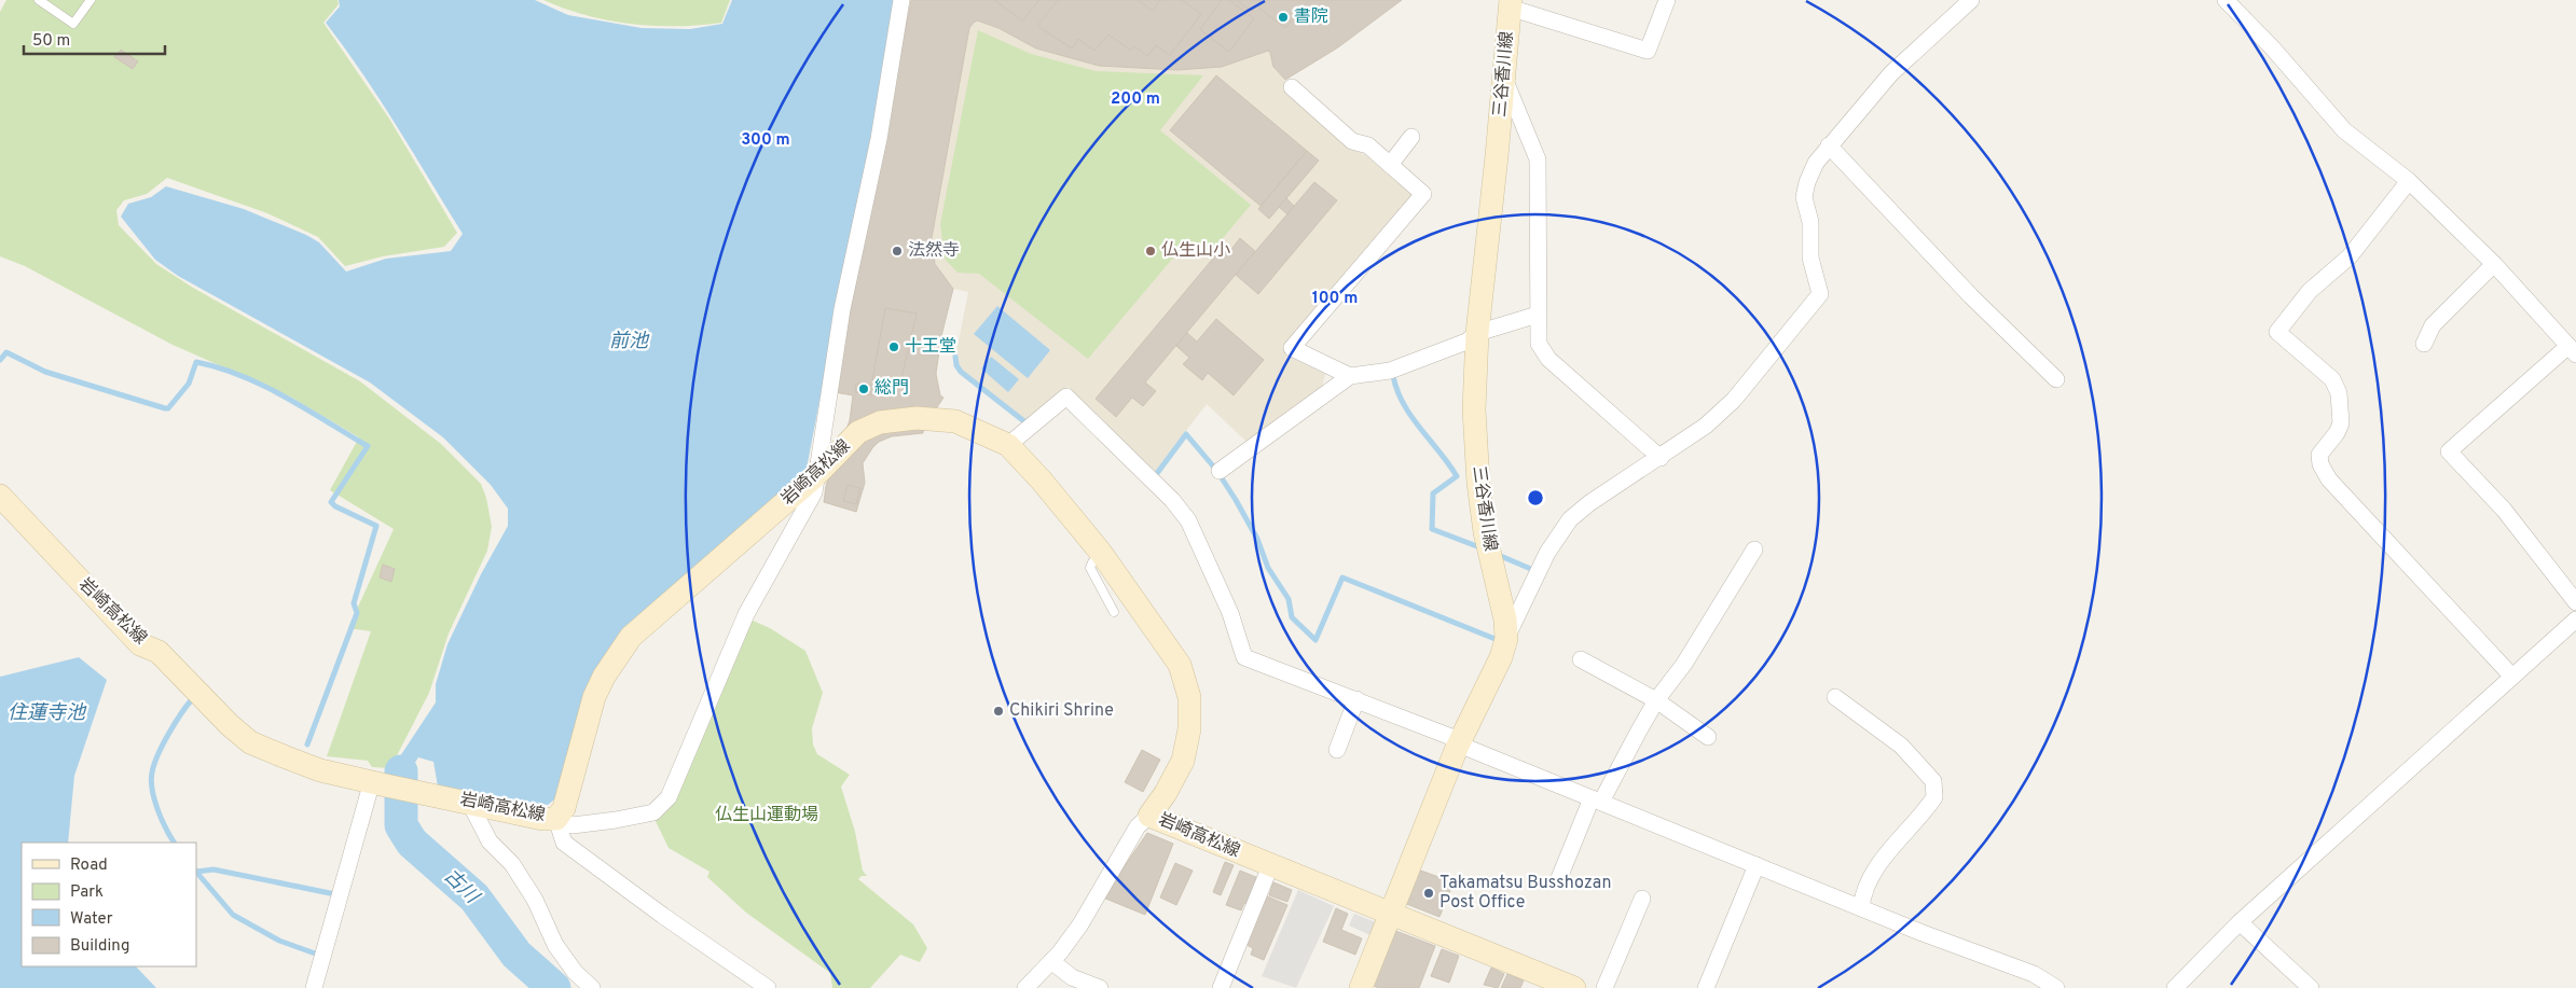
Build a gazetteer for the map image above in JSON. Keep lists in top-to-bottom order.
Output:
{
  "streets": {
    "main road": ["三谷香川線", "岩崎高松線"]
  },
  "crossings": [
    ["三谷香川線", "岩崎高松線"]
  ],
  "water": ["前池", "住蓮寺池", "古川"],
  "parks": ["仏生山運動場"],
  "places": [
    "書院",
    "法然寺",
    "仏生山小",
    "十王堂",
    "総門",
    "Chikiri Shrine",
    "Takamatsu Busshozan Post Office"
  ],
  "legend": [
    "Road",
    "Park",
    "Water",
    "Building"
  ],
  "scale_bar": "50 m",
  "rings": ["200 m", "300 m", "100 m"]
}
